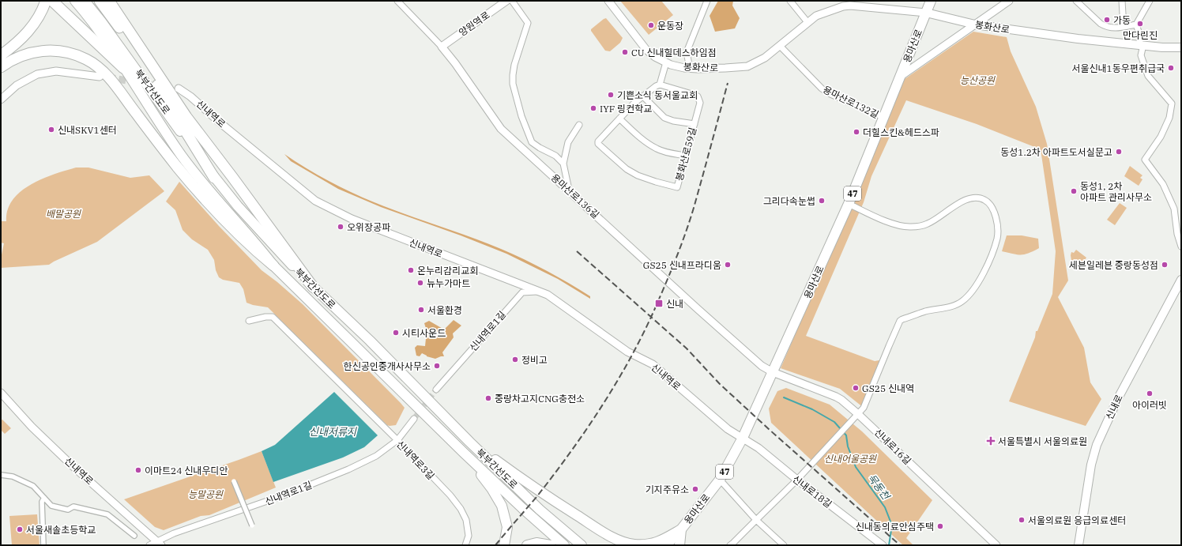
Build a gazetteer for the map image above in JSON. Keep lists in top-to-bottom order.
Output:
{
  "streets": {
    "main road": [
      "봉화산로",
      "용마산로",
      "북부간선도로",
      "47",
      "신내로"
    ],
    "street": [
      "양원역로",
      "용마산로132길",
      "신내역로",
      "봉화산로59길",
      "용마산로136길",
      "신내역로1길",
      "신내로16길",
      "신내역로3길",
      "신내로18길"
    ]
  },
  "crossings": [
    ["양원역로", "용마산로136길"],
    ["봉화산로", "용마산로"],
    ["봉화산로", "용마산로132길"],
    ["용마산로", "용마산로132길"],
    ["용마산로", "신내역로"],
    ["용마산로", "용마산로136길"],
    ["용마산로", "신내로16길"],
    ["용마산로", "신내로18길"],
    ["신내역로", "신내역로1길"],
    ["신내역로", "신내로18길"],
    ["용마산로136길", "신내로16길"],
    ["신내역로1길", "신내역로3길"]
  ],
  "water": ["신내저류지", "묵동천"],
  "parks": [
    "능산공원",
    "배말공원",
    "신내어울공원",
    "능말공원"
  ],
  "places": {
    "other": [
      "가동",
      "만다린진",
      "운동장",
      "CU 신내힐데스하임점",
      "서울신내1동우편취급국",
      "기쁜소식 동서울교회",
      "IYF 링컨학교",
      "신내SKV1센터",
      "더힐스킨&헤드스파",
      "동성1.2차 아파트도서실문고",
      "동성1, 2차 아파트 관리사무소",
      "그리다속눈썹",
      "오위장공파",
      "GS25 신내프라디움",
      "세븐일레븐 중랑동성점",
      "온누리감리교회",
      "뉴누가마트",
      "서울환경",
      "시티사운드",
      "정비고",
      "한신공인중개사사무소",
      "GS25 신내역",
      "아이러빗",
      "중랑차고지CNG충전소",
      "이마트24 신내우디안",
      "기지주유소",
      "서울의료원 응급의료센터",
      "신내동의료안심주택",
      "서울새솔초등학교"
    ],
    "transit": ["신내"],
    "health": ["서울특별시 서울의료원"]
  }
}
